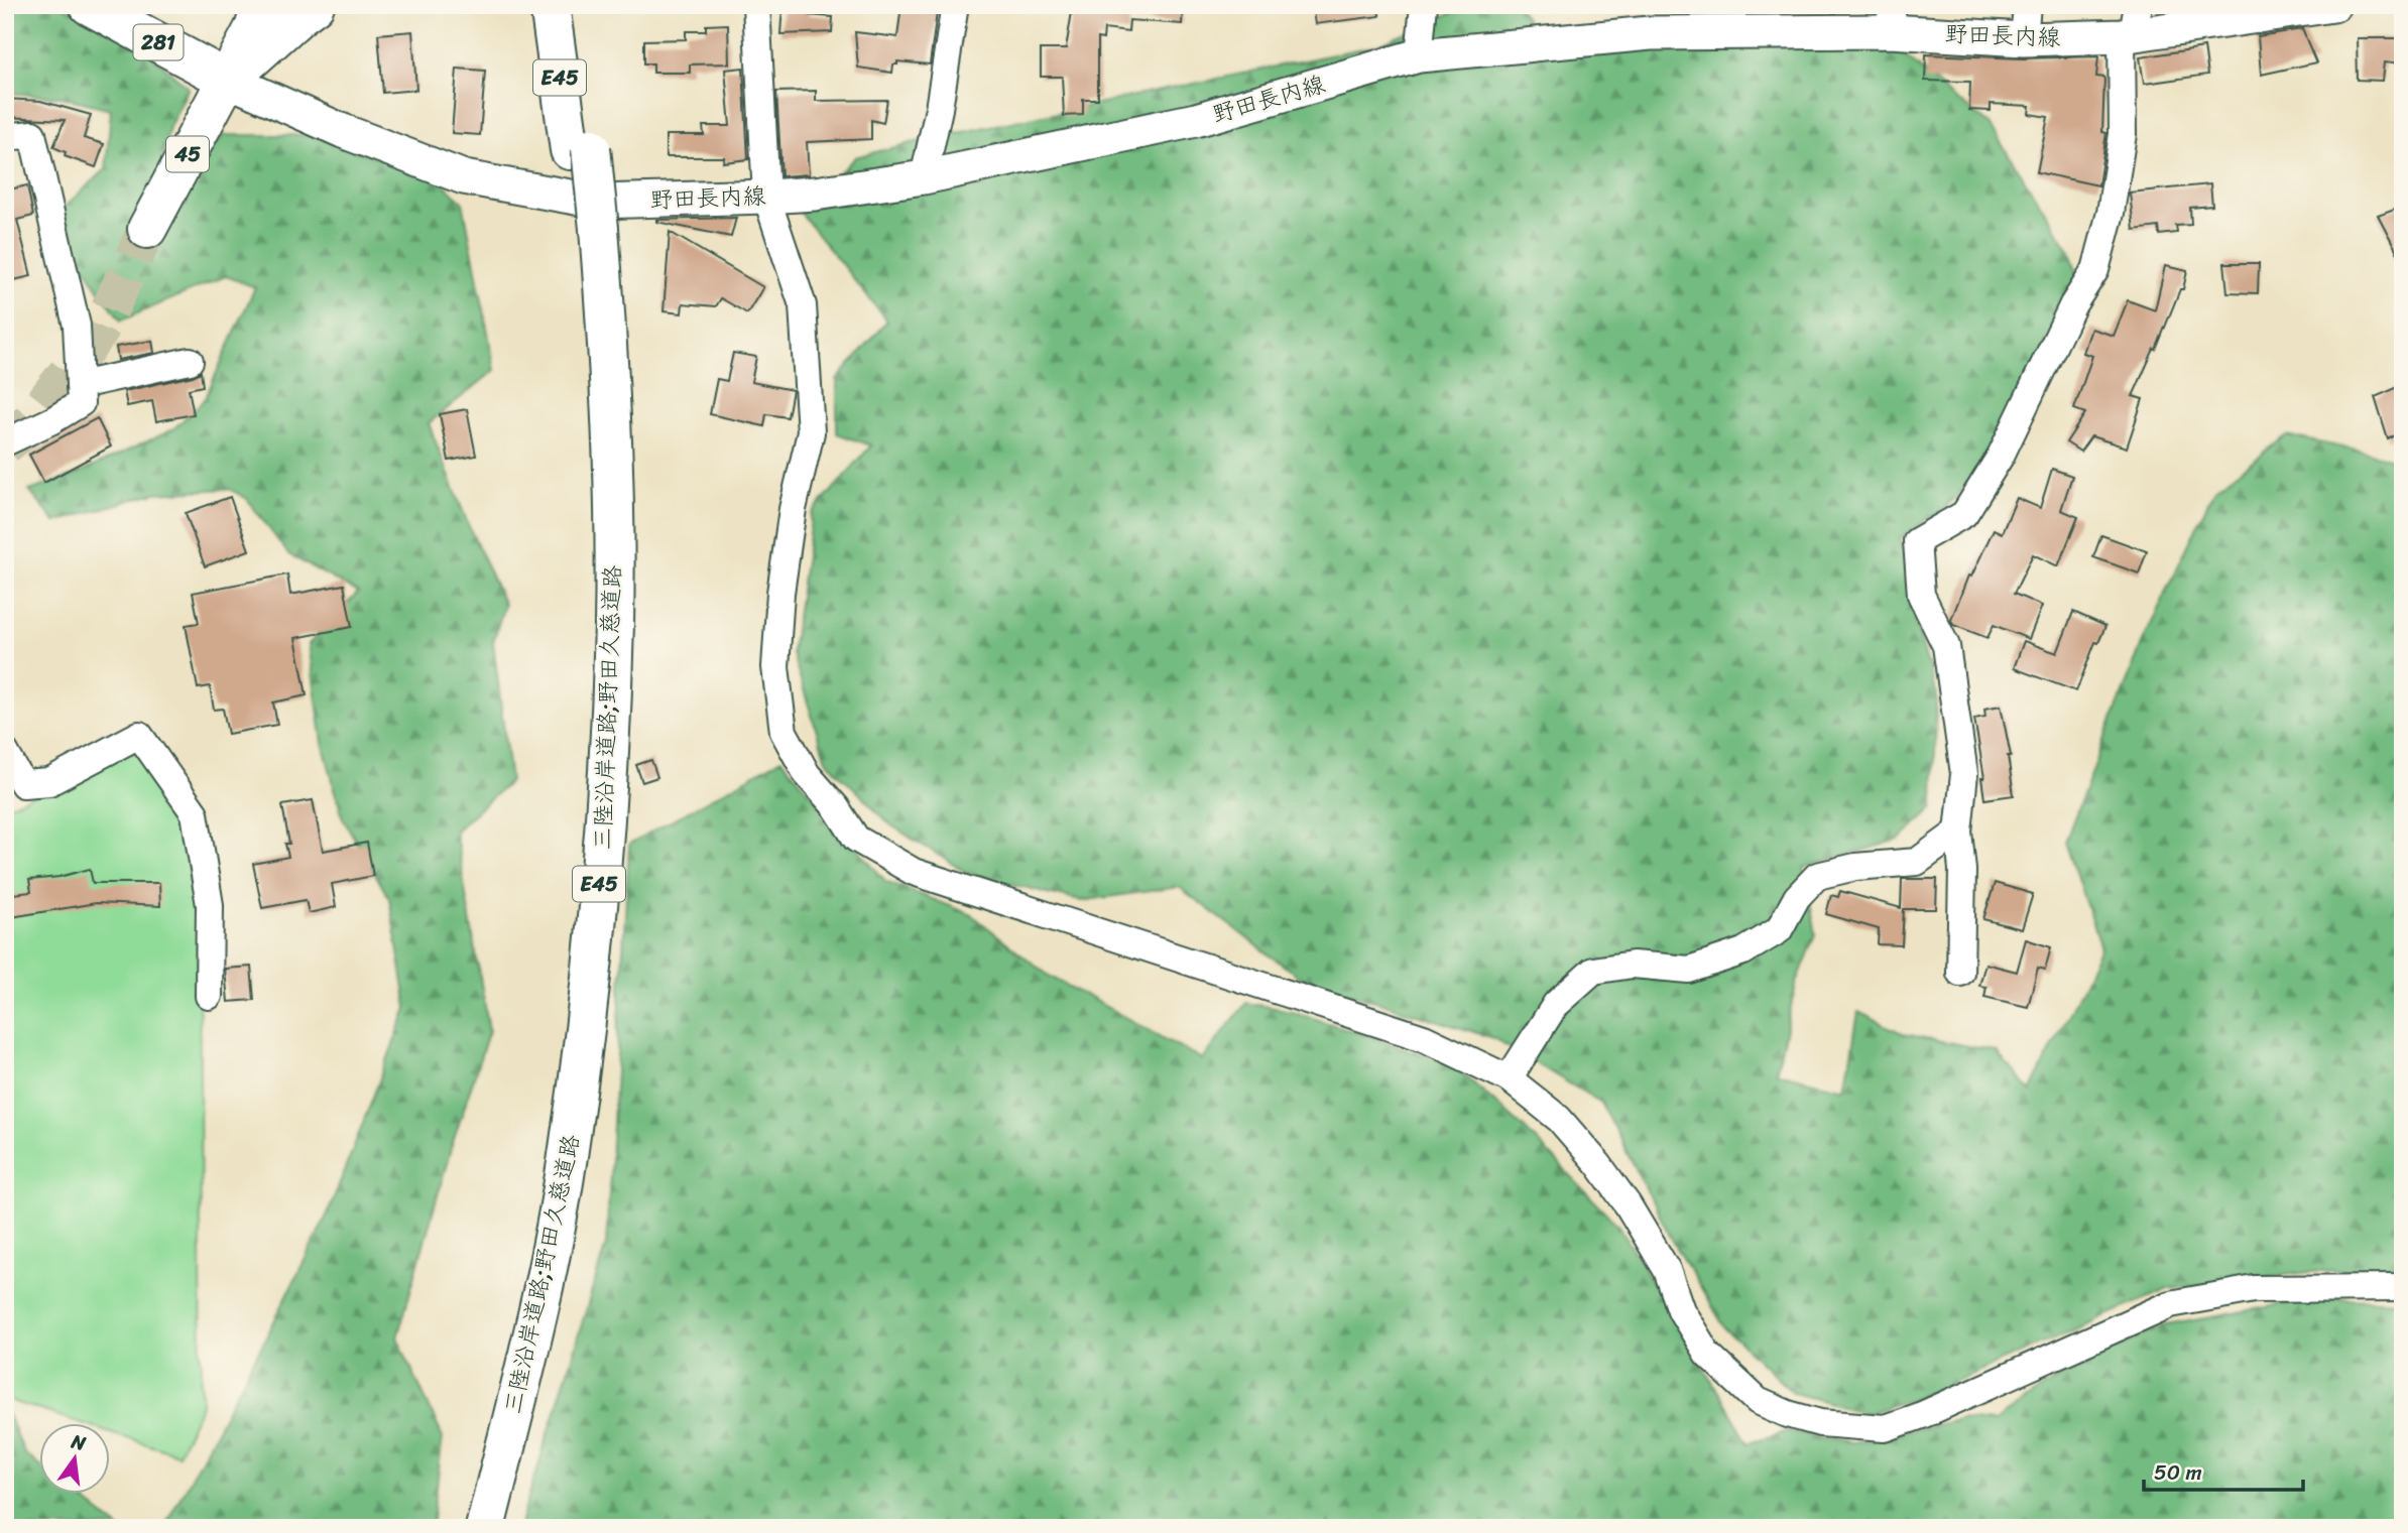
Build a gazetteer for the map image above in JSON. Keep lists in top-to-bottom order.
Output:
{
  "streets": {
    "highway": [
      "281",
      "E45",
      "45",
      "三陸沿岸道路;野田久慈道路"
    ],
    "main road": ["野田長内線"]
  },
  "crossings": [
    ["野田長内線", "281"],
    ["野田長内線", "45"],
    ["281", "45"]
  ],
  "scale_bar": "50 m",
  "north": "top"
}
